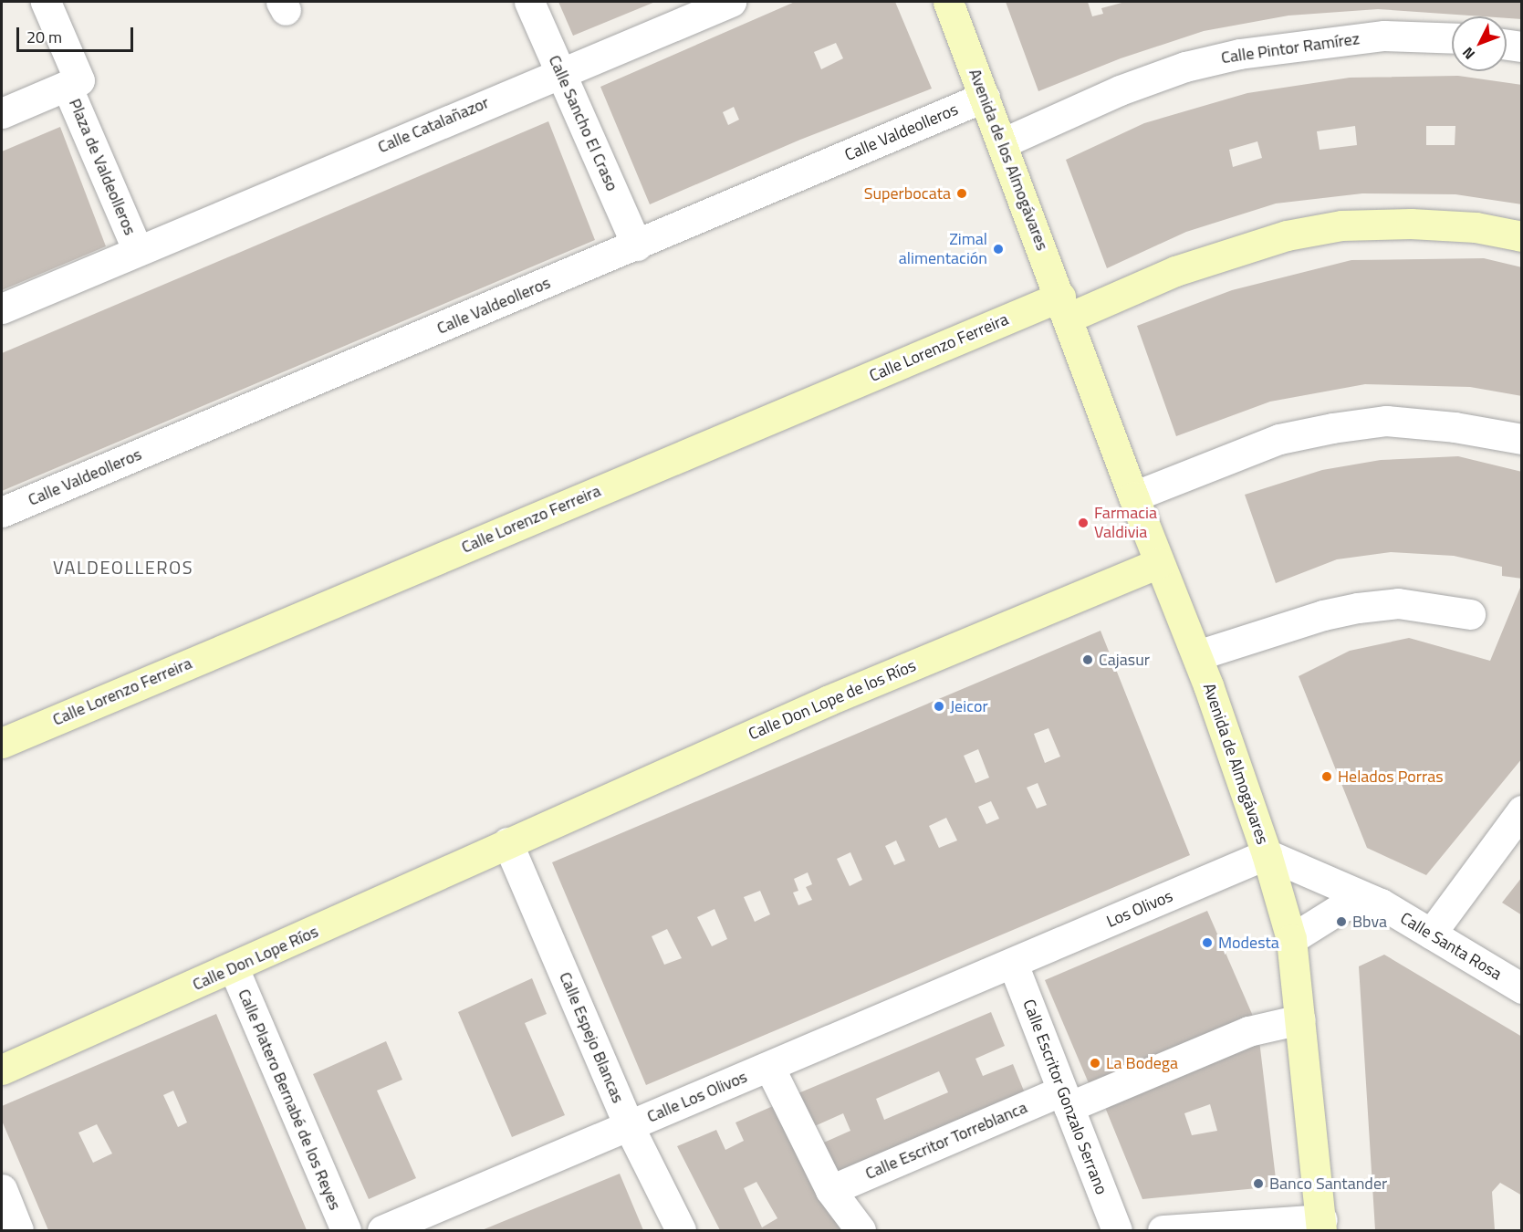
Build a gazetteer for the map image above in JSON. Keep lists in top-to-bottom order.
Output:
{
  "streets": {
    "street": [
      "Calle Pintor Ramírez",
      "Calle Sancho El Craso",
      "Calle Catalañazor",
      "Calle Valdeolleros",
      "Avenida de los Almogávares",
      "Plaza de Valdeolleros",
      "Calle Lorenzo Ferreira",
      "Calle Don Lope de los Ríos",
      "Avenida de Almogávares",
      "Los Olivos",
      "Calle Santa Rosa",
      "Calle Don Lope Ríos",
      "Calle Espejo Blancas",
      "Calle Los Olivos",
      "Calle Escritor Gonzalo Serrano",
      "Calle Platero Bernabé de los Reyes",
      "Calle Escritor Torreblanca"
    ]
  },
  "crossings": [
    ["Calle Pintor Ramírez", "Avenida de los Almogávares"],
    ["Calle Sancho El Craso", "Calle Catalañazor"],
    ["Calle Sancho El Craso", "Calle Valdeolleros"],
    ["Calle Catalañazor", "Plaza de Valdeolleros"],
    ["Calle Valdeolleros", "Avenida de los Almogávares"],
    ["Avenida de los Almogávares", "Calle Lorenzo Ferreira"],
    ["Avenida de los Almogávares", "Avenida de Almogávares"],
    ["Calle Lorenzo Ferreira", "Avenida de Almogávares"],
    ["Calle Don Lope de los Ríos", "Avenida de Almogávares"],
    ["Calle Don Lope de los Ríos", "Calle Don Lope Ríos"],
    ["Calle Don Lope de los Ríos", "Calle Espejo Blancas"],
    ["Avenida de Almogávares", "Los Olivos"],
    ["Avenida de Almogávares", "Calle Santa Rosa"],
    ["Avenida de Almogávares", "Calle Escritor Torreblanca"],
    ["Los Olivos", "Calle Santa Rosa"],
    ["Los Olivos", "Calle Los Olivos"],
    ["Los Olivos", "Calle Escritor Gonzalo Serrano"],
    ["Calle Don Lope Ríos", "Calle Espejo Blancas"],
    ["Calle Don Lope Ríos", "Calle Platero Bernabé de los Reyes"],
    ["Calle Espejo Blancas", "Calle Los Olivos"],
    ["Calle Los Olivos", "Calle Escritor Gonzalo Serrano"],
    ["Calle Escritor Gonzalo Serrano", "Calle Escritor Torreblanca"]
  ],
  "districts": ["VALDEOLLEROS"],
  "places": [
    "Superbocata",
    "Zimal alimentación",
    "Farmacia Valdivia",
    "Cajasur",
    "Jeicor",
    "Helados Porras",
    "Bbva",
    "Modesta",
    "La Bodega",
    "Banco Santander"
  ],
  "scale_bar": "20 m",
  "north": "bottom left"
}
